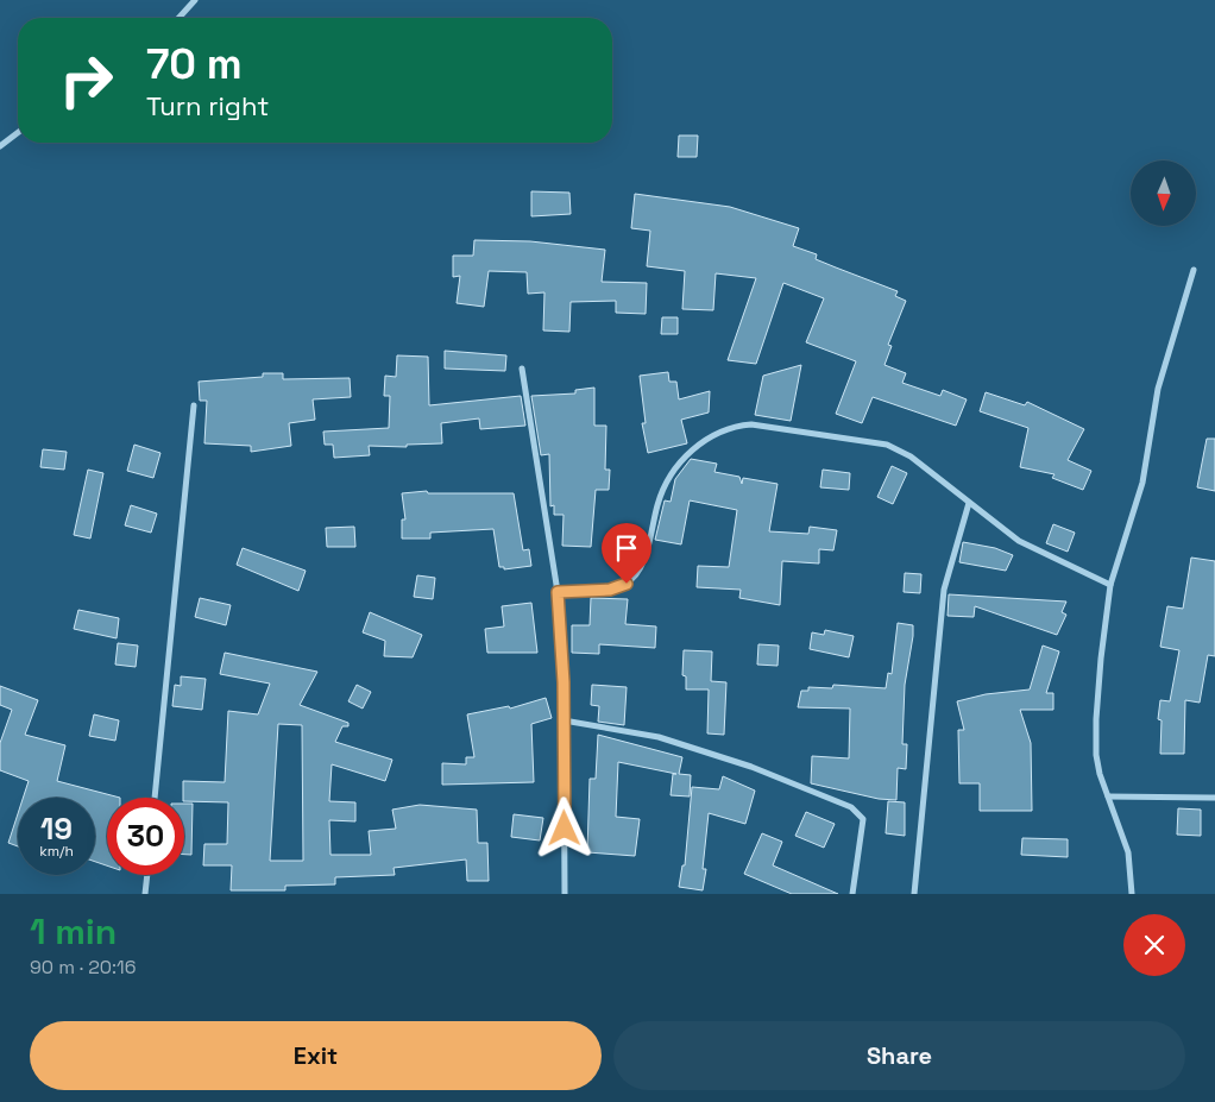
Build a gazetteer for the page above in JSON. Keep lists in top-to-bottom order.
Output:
{
  "north": "bottom",
  "page": {
    "turn": ["70 m", "Turn right"],
    "speed": "19 km/h",
    "limit": "30",
    "heading": ["1 min", "90 m · 20:16"],
    "buttons": ["Exit", "Share"]
  }
}
